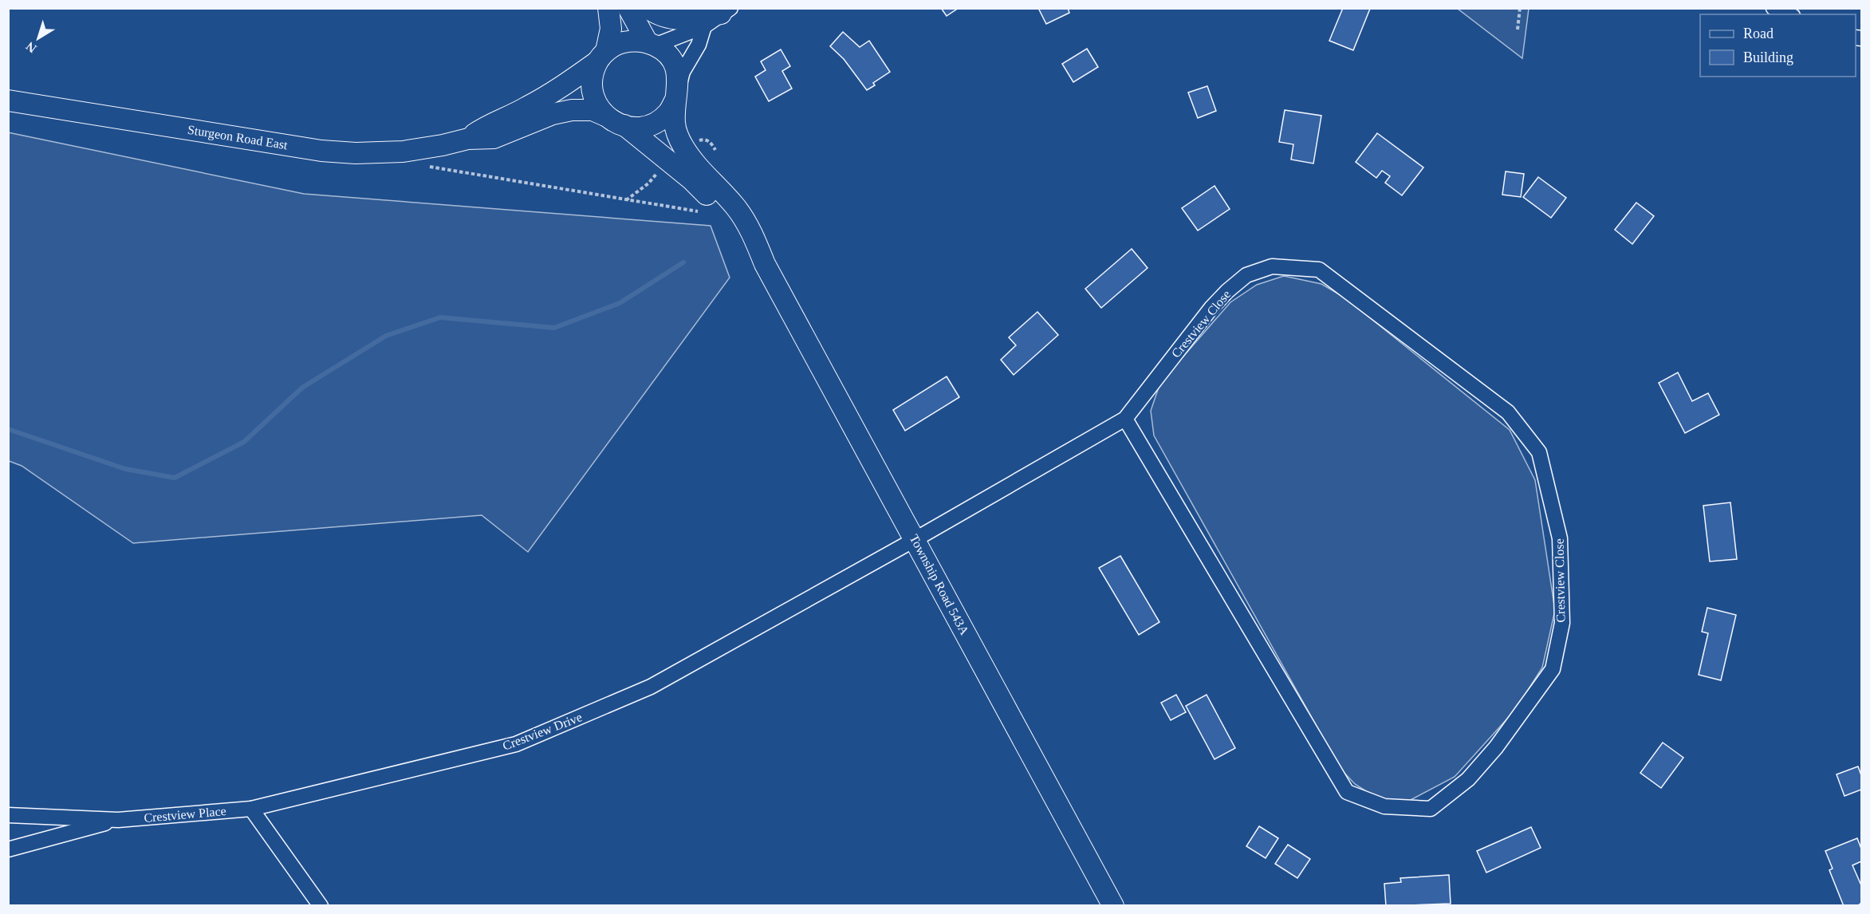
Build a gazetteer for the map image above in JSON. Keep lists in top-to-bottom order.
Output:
{
  "streets": {
    "main road": ["Sturgeon Road East", "Township Road 543A"],
    "street": ["Crestview Close", "Crestview Drive", "Crestview Place"]
  },
  "crossings": [
    ["Sturgeon Road East", "Township Road 543A"],
    ["Crestview Close", "Township Road 543A"],
    ["Crestview Close", "Crestview Drive"],
    ["Township Road 543A", "Crestview Drive"],
    ["Crestview Drive", "Crestview Place"]
  ],
  "legend": ["Road", "Building"],
  "north": "bottom left"
}
